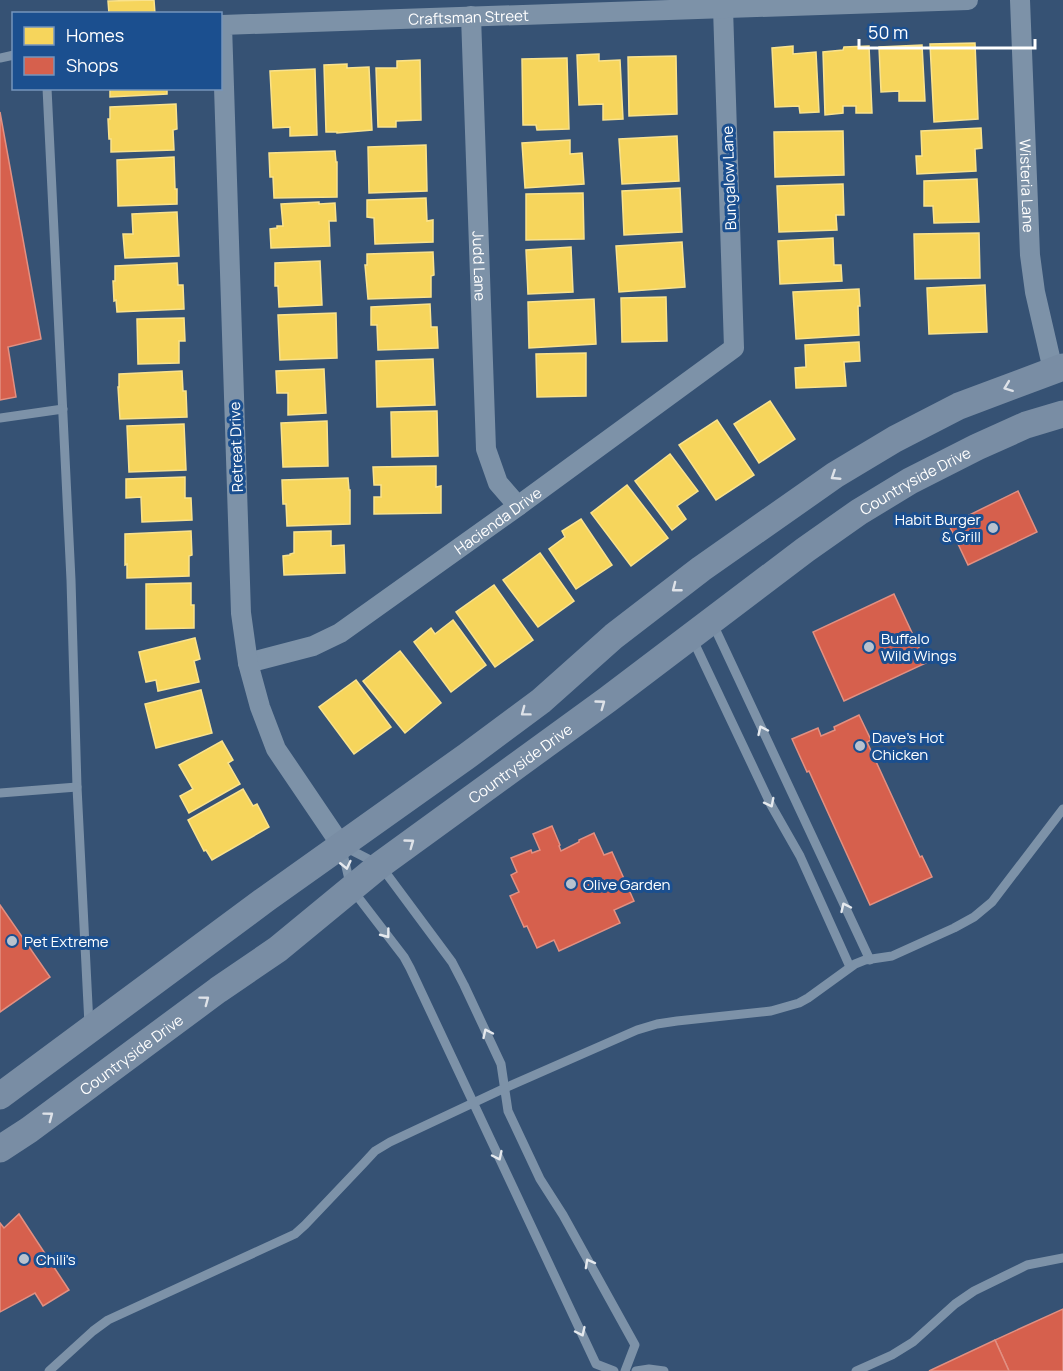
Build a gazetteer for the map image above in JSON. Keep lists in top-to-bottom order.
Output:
{
  "streets": {
    "street": [
      "Craftsman Street",
      "Bungalow Lane",
      "Wisteria Lane",
      "Judd Lane",
      "Retreat Drive",
      "Countryside Drive",
      "Hacienda Drive"
    ]
  },
  "crossings": [
    ["Craftsman Street", "Bungalow Lane"],
    ["Craftsman Street", "Judd Lane"],
    ["Craftsman Street", "Retreat Drive"],
    ["Bungalow Lane", "Hacienda Drive"],
    ["Judd Lane", "Hacienda Drive"],
    ["Retreat Drive", "Hacienda Drive"]
  ],
  "places": [
    "Habit Burger & Grill",
    "Buffalo Wild Wings",
    "Dave's Hot Chicken",
    "Olive Garden",
    "Pet Extreme",
    "Chili's"
  ],
  "legend": ["Homes", "Shops"],
  "scale_bar": "50 m"
}
